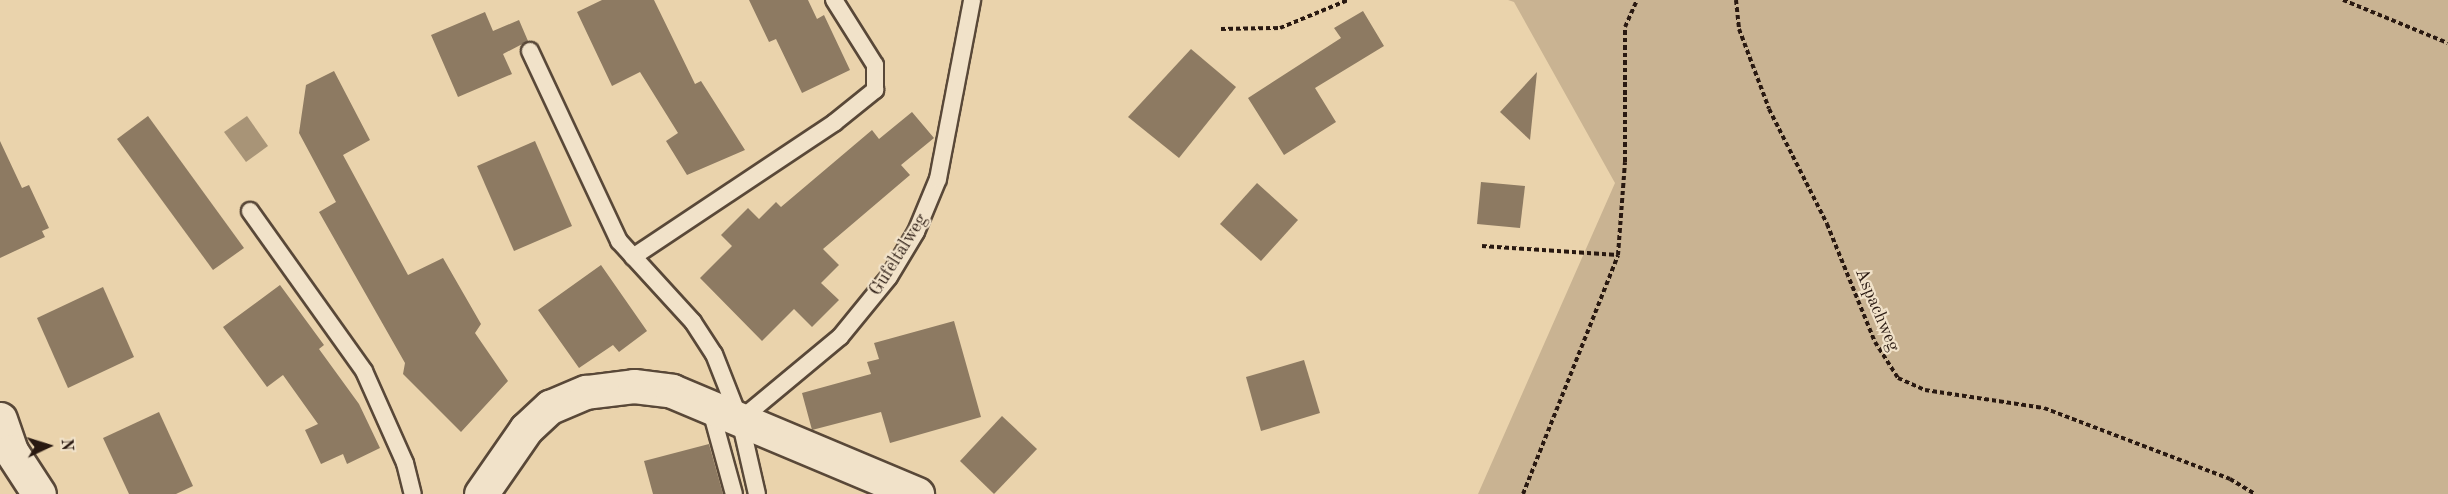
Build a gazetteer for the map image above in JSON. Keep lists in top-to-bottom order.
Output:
{
  "streets": {
    "lane": ["Gufeltalweg"],
    "path": ["Aspachweg"]
  },
  "north": "right"
}
